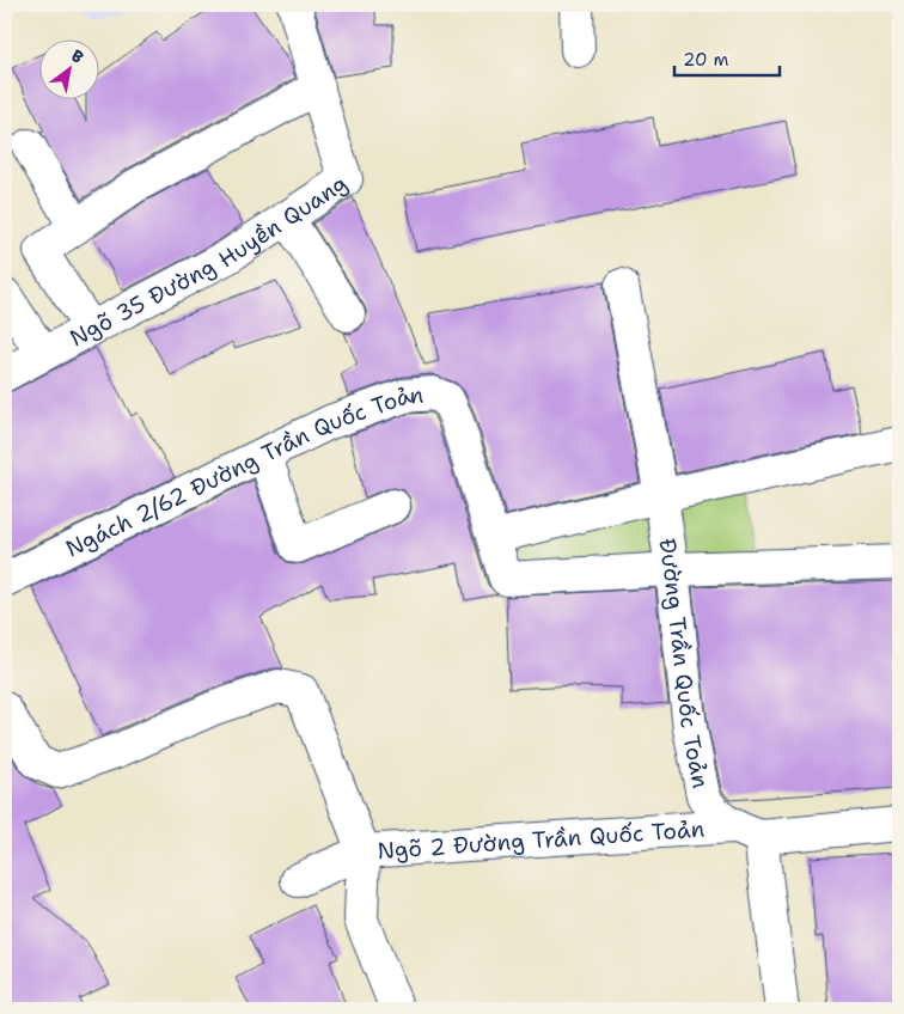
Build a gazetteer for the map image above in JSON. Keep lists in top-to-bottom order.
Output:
{
  "streets": {
    "street": [
      "Ngõ 35 Đường Huyền Quang",
      "Ngách 2/62 Đường Trần Quốc Toản",
      "Đường Trần Quốc Toản",
      "Ngõ 2 Đường Trần Quốc Toản"
    ]
  },
  "crossings": [
    ["Ngách 2/62 Đường Trần Quốc Toản", "Đường Trần Quốc Toản"],
    ["Đường Trần Quốc Toản", "Ngõ 2 Đường Trần Quốc Toản"]
  ],
  "scale_bar": "20 m",
  "north": "top right"
}
